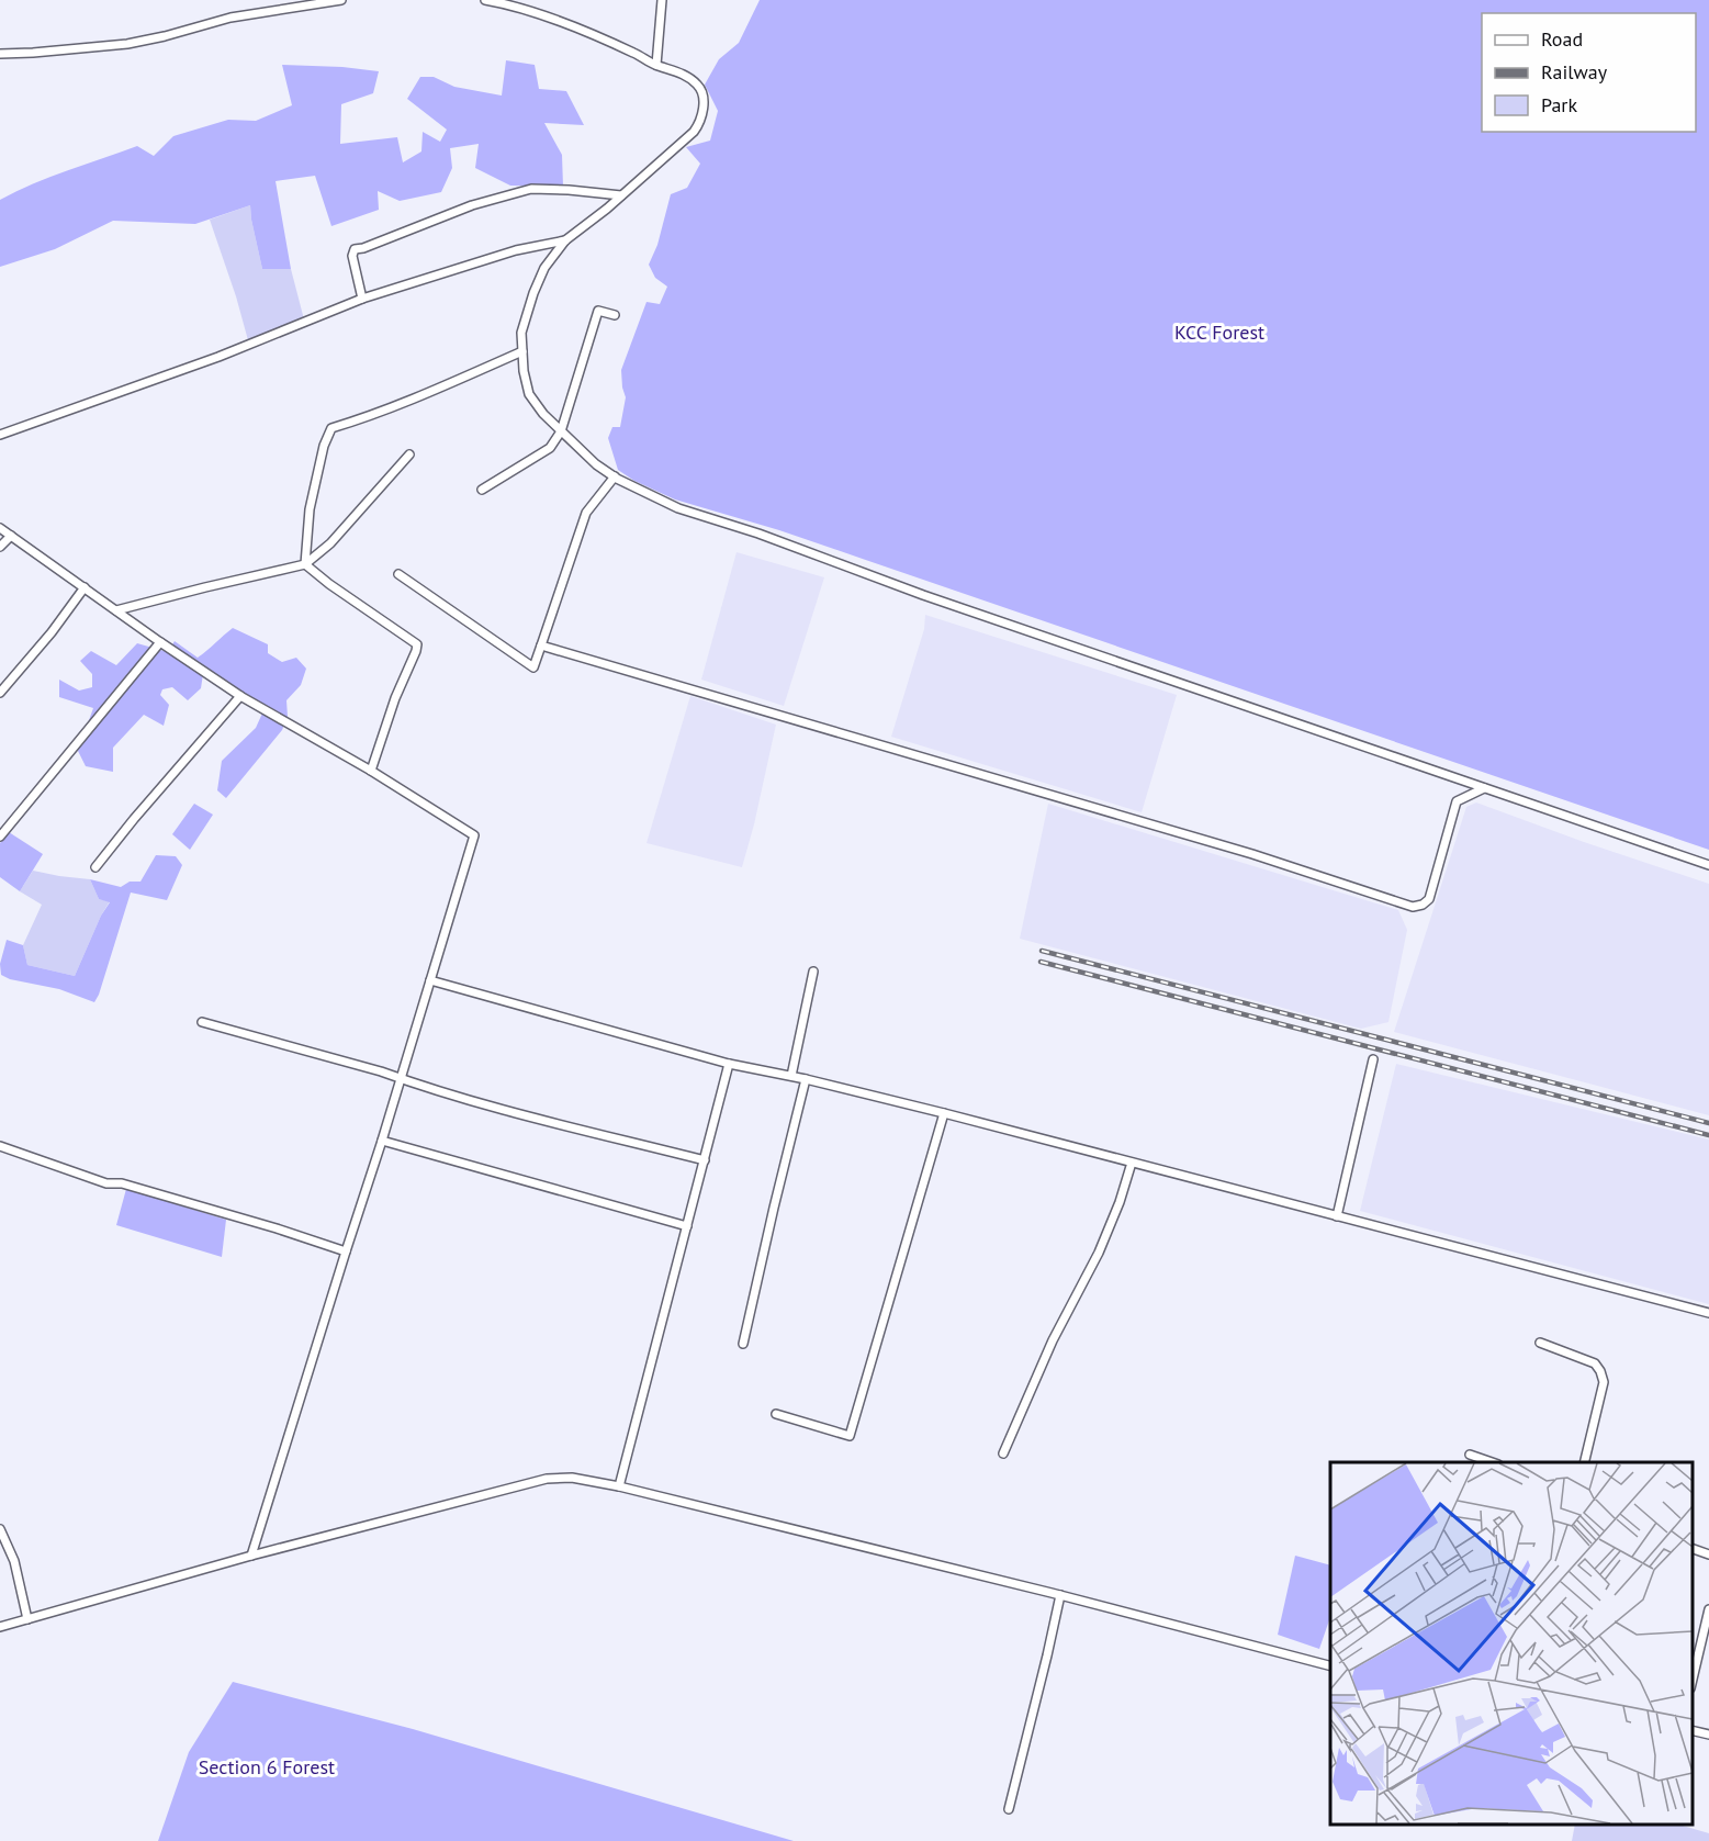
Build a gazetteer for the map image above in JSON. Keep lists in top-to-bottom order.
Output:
{
  "parks": ["KCC Forest", "Section 6 Forest"],
  "legend": ["Road", "Railway", "Park"]
}
